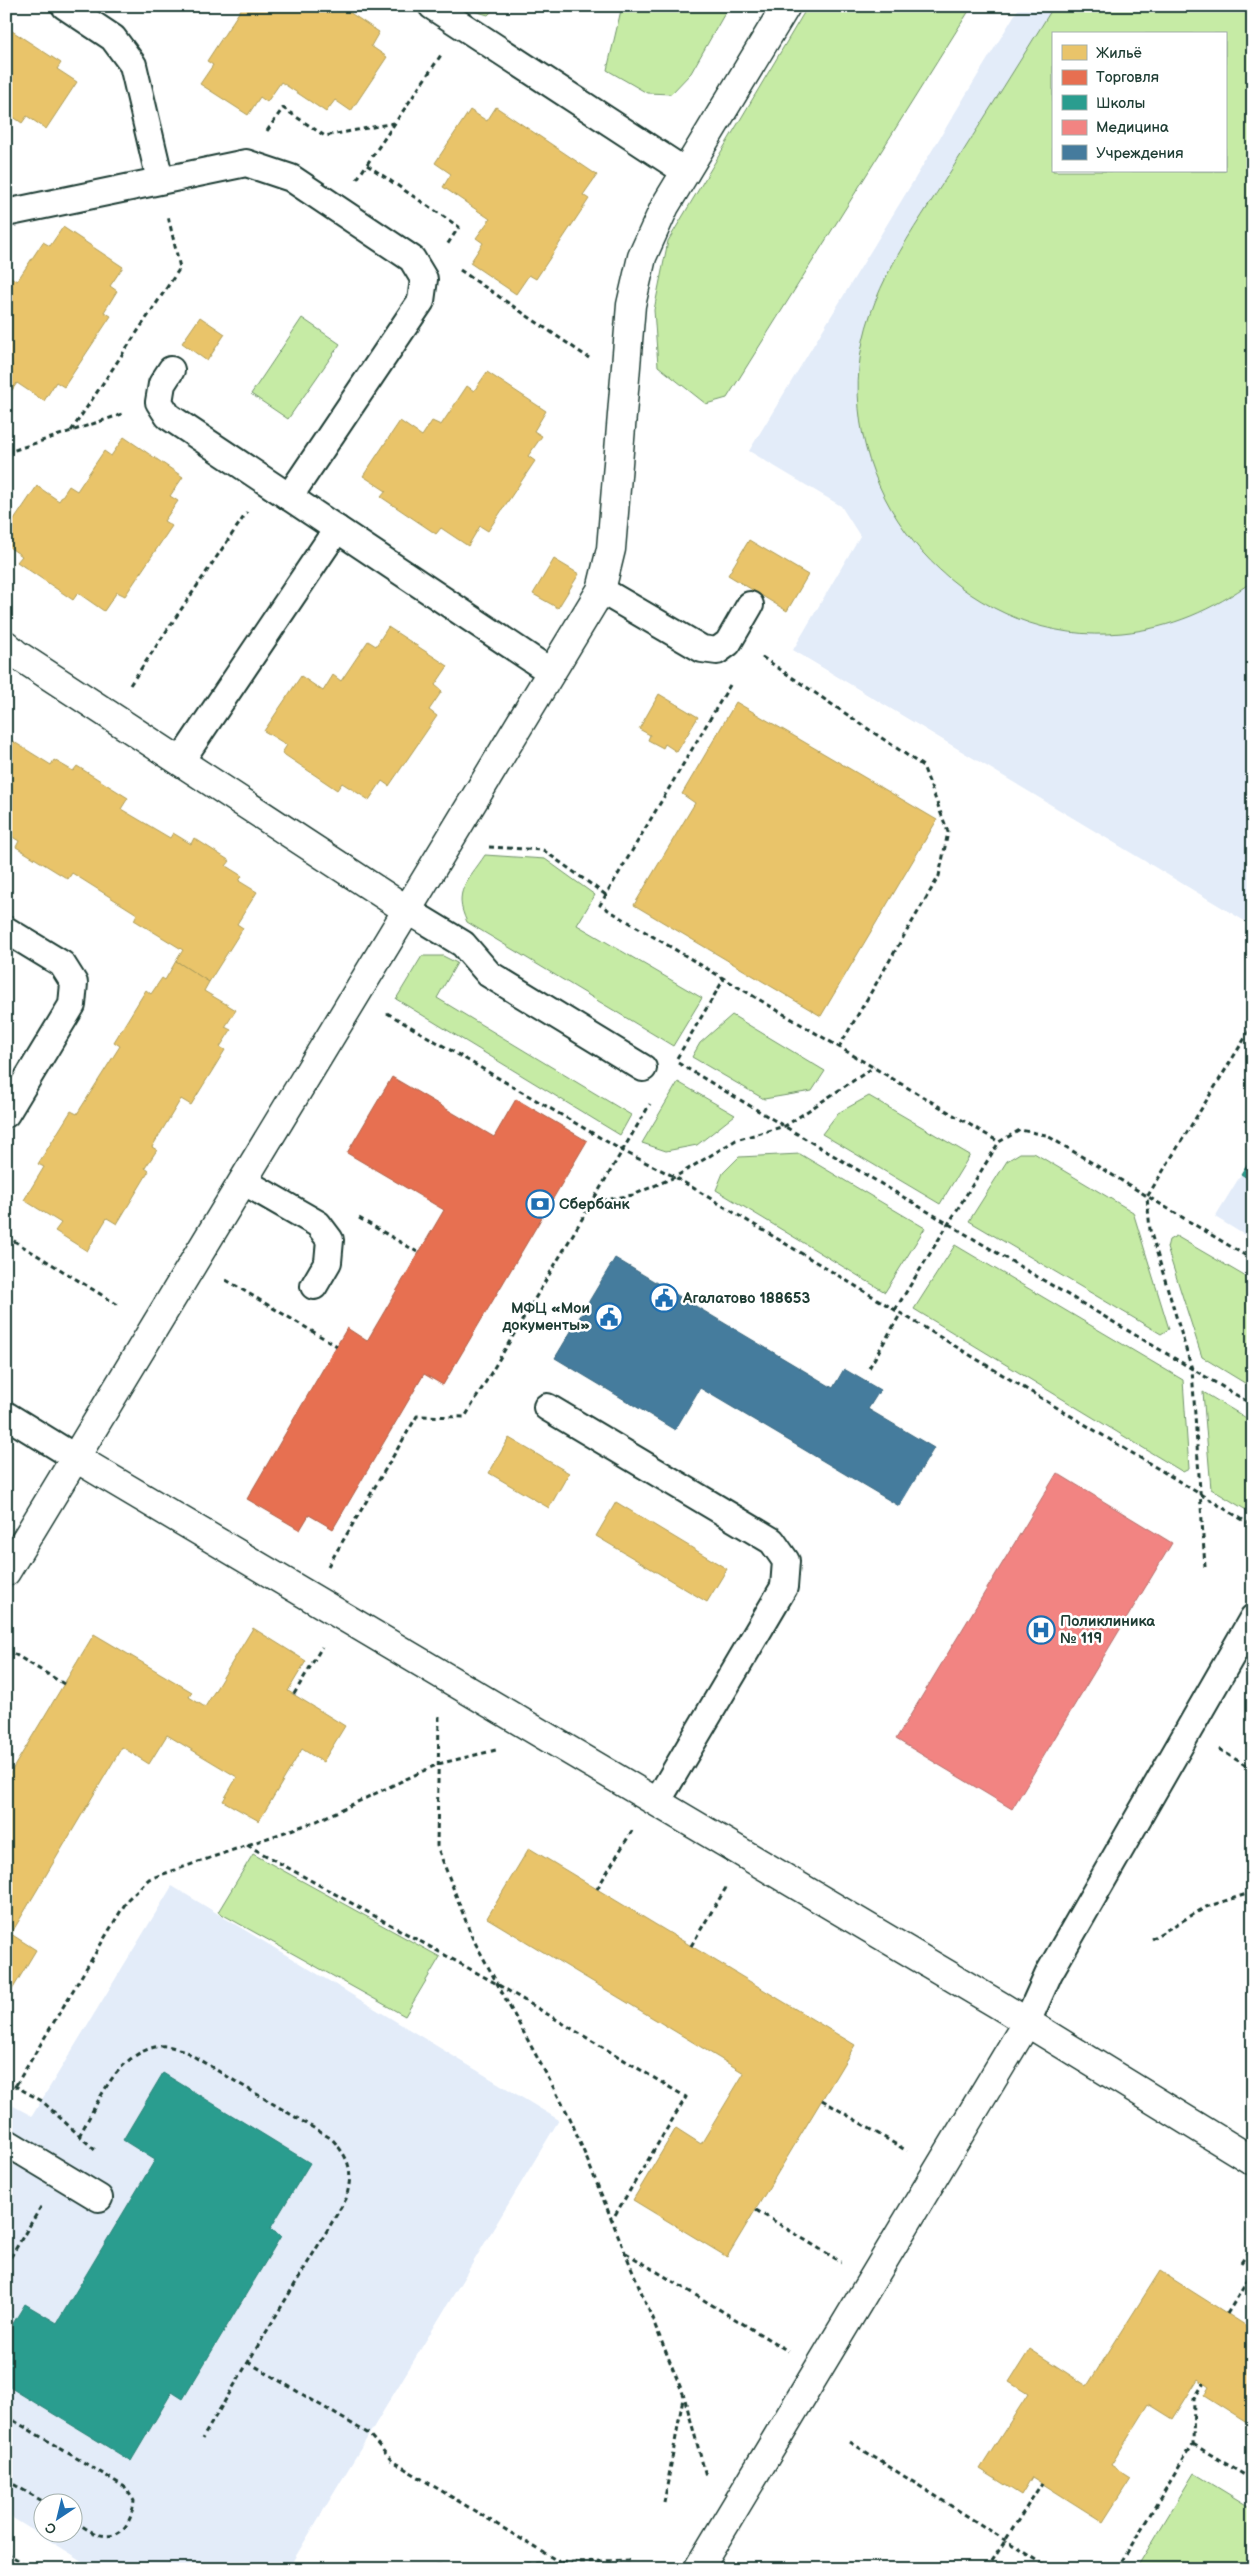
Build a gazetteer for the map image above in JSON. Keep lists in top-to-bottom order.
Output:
{
  "places": {
    "bank": ["Сбербанк"],
    "public building": ["Агалатово 188653", "МФЦ «Мои документы»"],
    "hospital": ["Поликлиника № 119"]
  },
  "legend": [
    "Жильё",
    "Торговля",
    "Школы",
    "Медицина",
    "Учреждения"
  ],
  "north": "bottom left"
}
